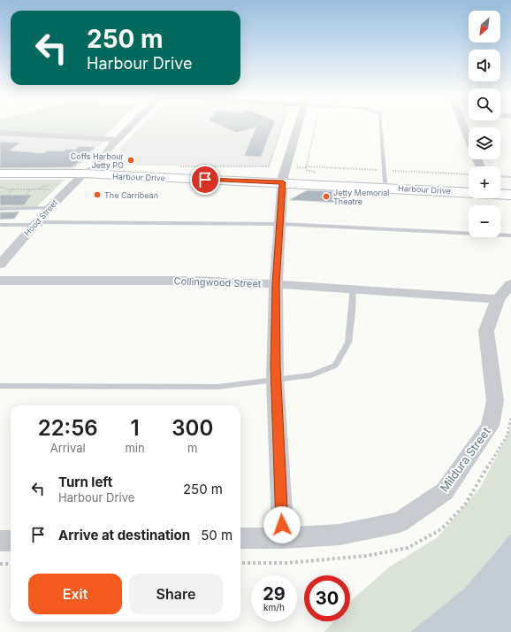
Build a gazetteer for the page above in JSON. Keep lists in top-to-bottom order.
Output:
{
  "streets": {
    "street": [
      "Harbour Drive",
      "Hood Street",
      "Collingwood Street",
      "Mildura Street"
    ]
  },
  "crossings": [
    ["Harbour Drive", "Hood Street"],
    ["Collingwood Street", "Mildura Street"]
  ],
  "places": ["Coffs Harbour Jetty PO", "The Carribean", "Jetty Memorial Theatre"],
  "north": "bottom left",
  "page": {
    "map_buttons": ["+", "−"],
    "turn": ["250 m", "Harbour Drive"],
    "eta": [
      "22:56",
      "Arrival",
      "1",
      "min",
      "300",
      "m"
    ],
    "list": [
      {
        "name": "Turn left",
        "note": "Harbour Drive",
        "value": "250 m"
      },
      {
        "name": "Arrive at destination",
        "value": "50 m"
      }
    ],
    "buttons": ["Exit", "Share"],
    "speed": "29 km/h",
    "limit": "30"
  }
}
